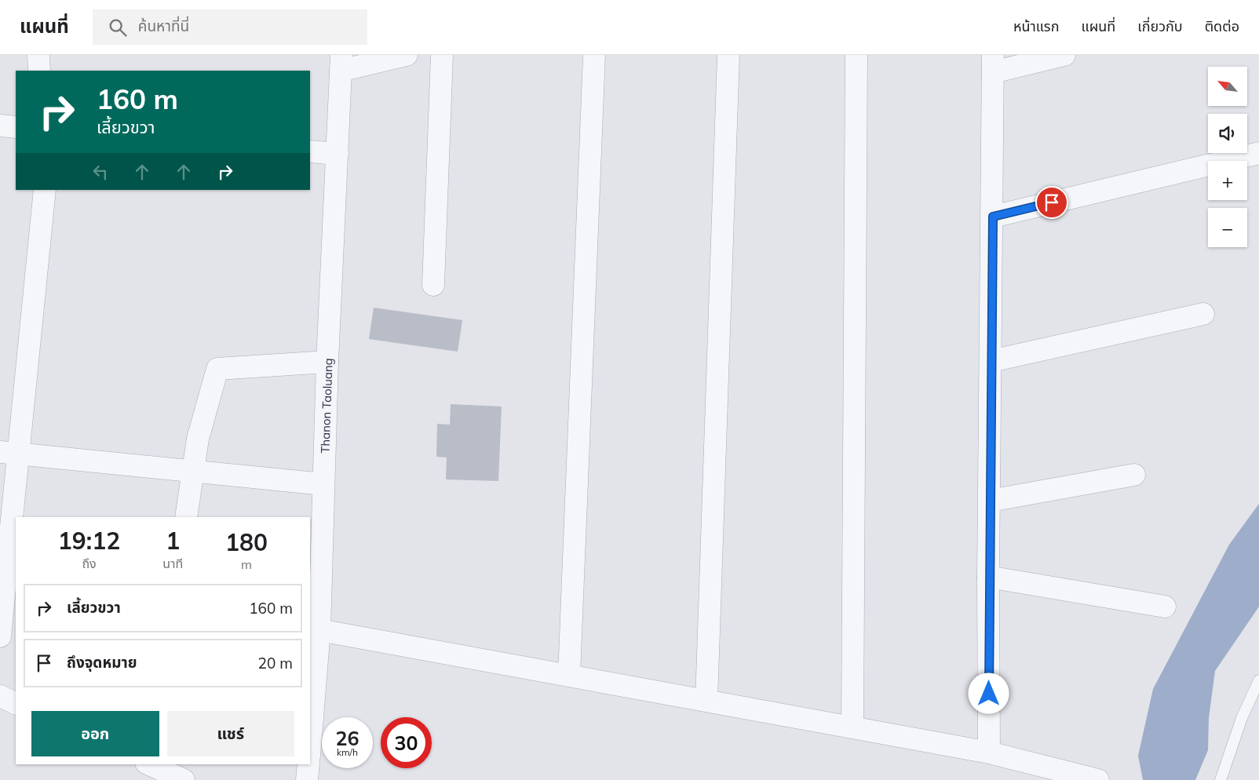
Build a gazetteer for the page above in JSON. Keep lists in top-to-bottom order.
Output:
{
  "streets": {
    "street": ["Thanon Taoluang"]
  },
  "north": "top left",
  "page": {
    "header": "แผนที่",
    "search": "ค้นหาที่นี่",
    "nav": [
      "หน้าแรก",
      "แผนที่",
      "เกี่ยวกับ",
      "ติดต่อ"
    ],
    "map_buttons": ["+", "−"],
    "turn": ["160 m", "เลี้ยวขวา"],
    "eta": [
      "19:12",
      "ถึง",
      "1",
      "นาที",
      "180",
      "m"
    ],
    "list": [
      {
        "name": "เลี้ยวขวา",
        "value": "160 m"
      },
      {
        "name": "ถึงจุดหมาย",
        "value": "20 m"
      }
    ],
    "buttons": ["ออก", "แชร์"],
    "speed": "26 km/h",
    "limit": "30"
  }
}
